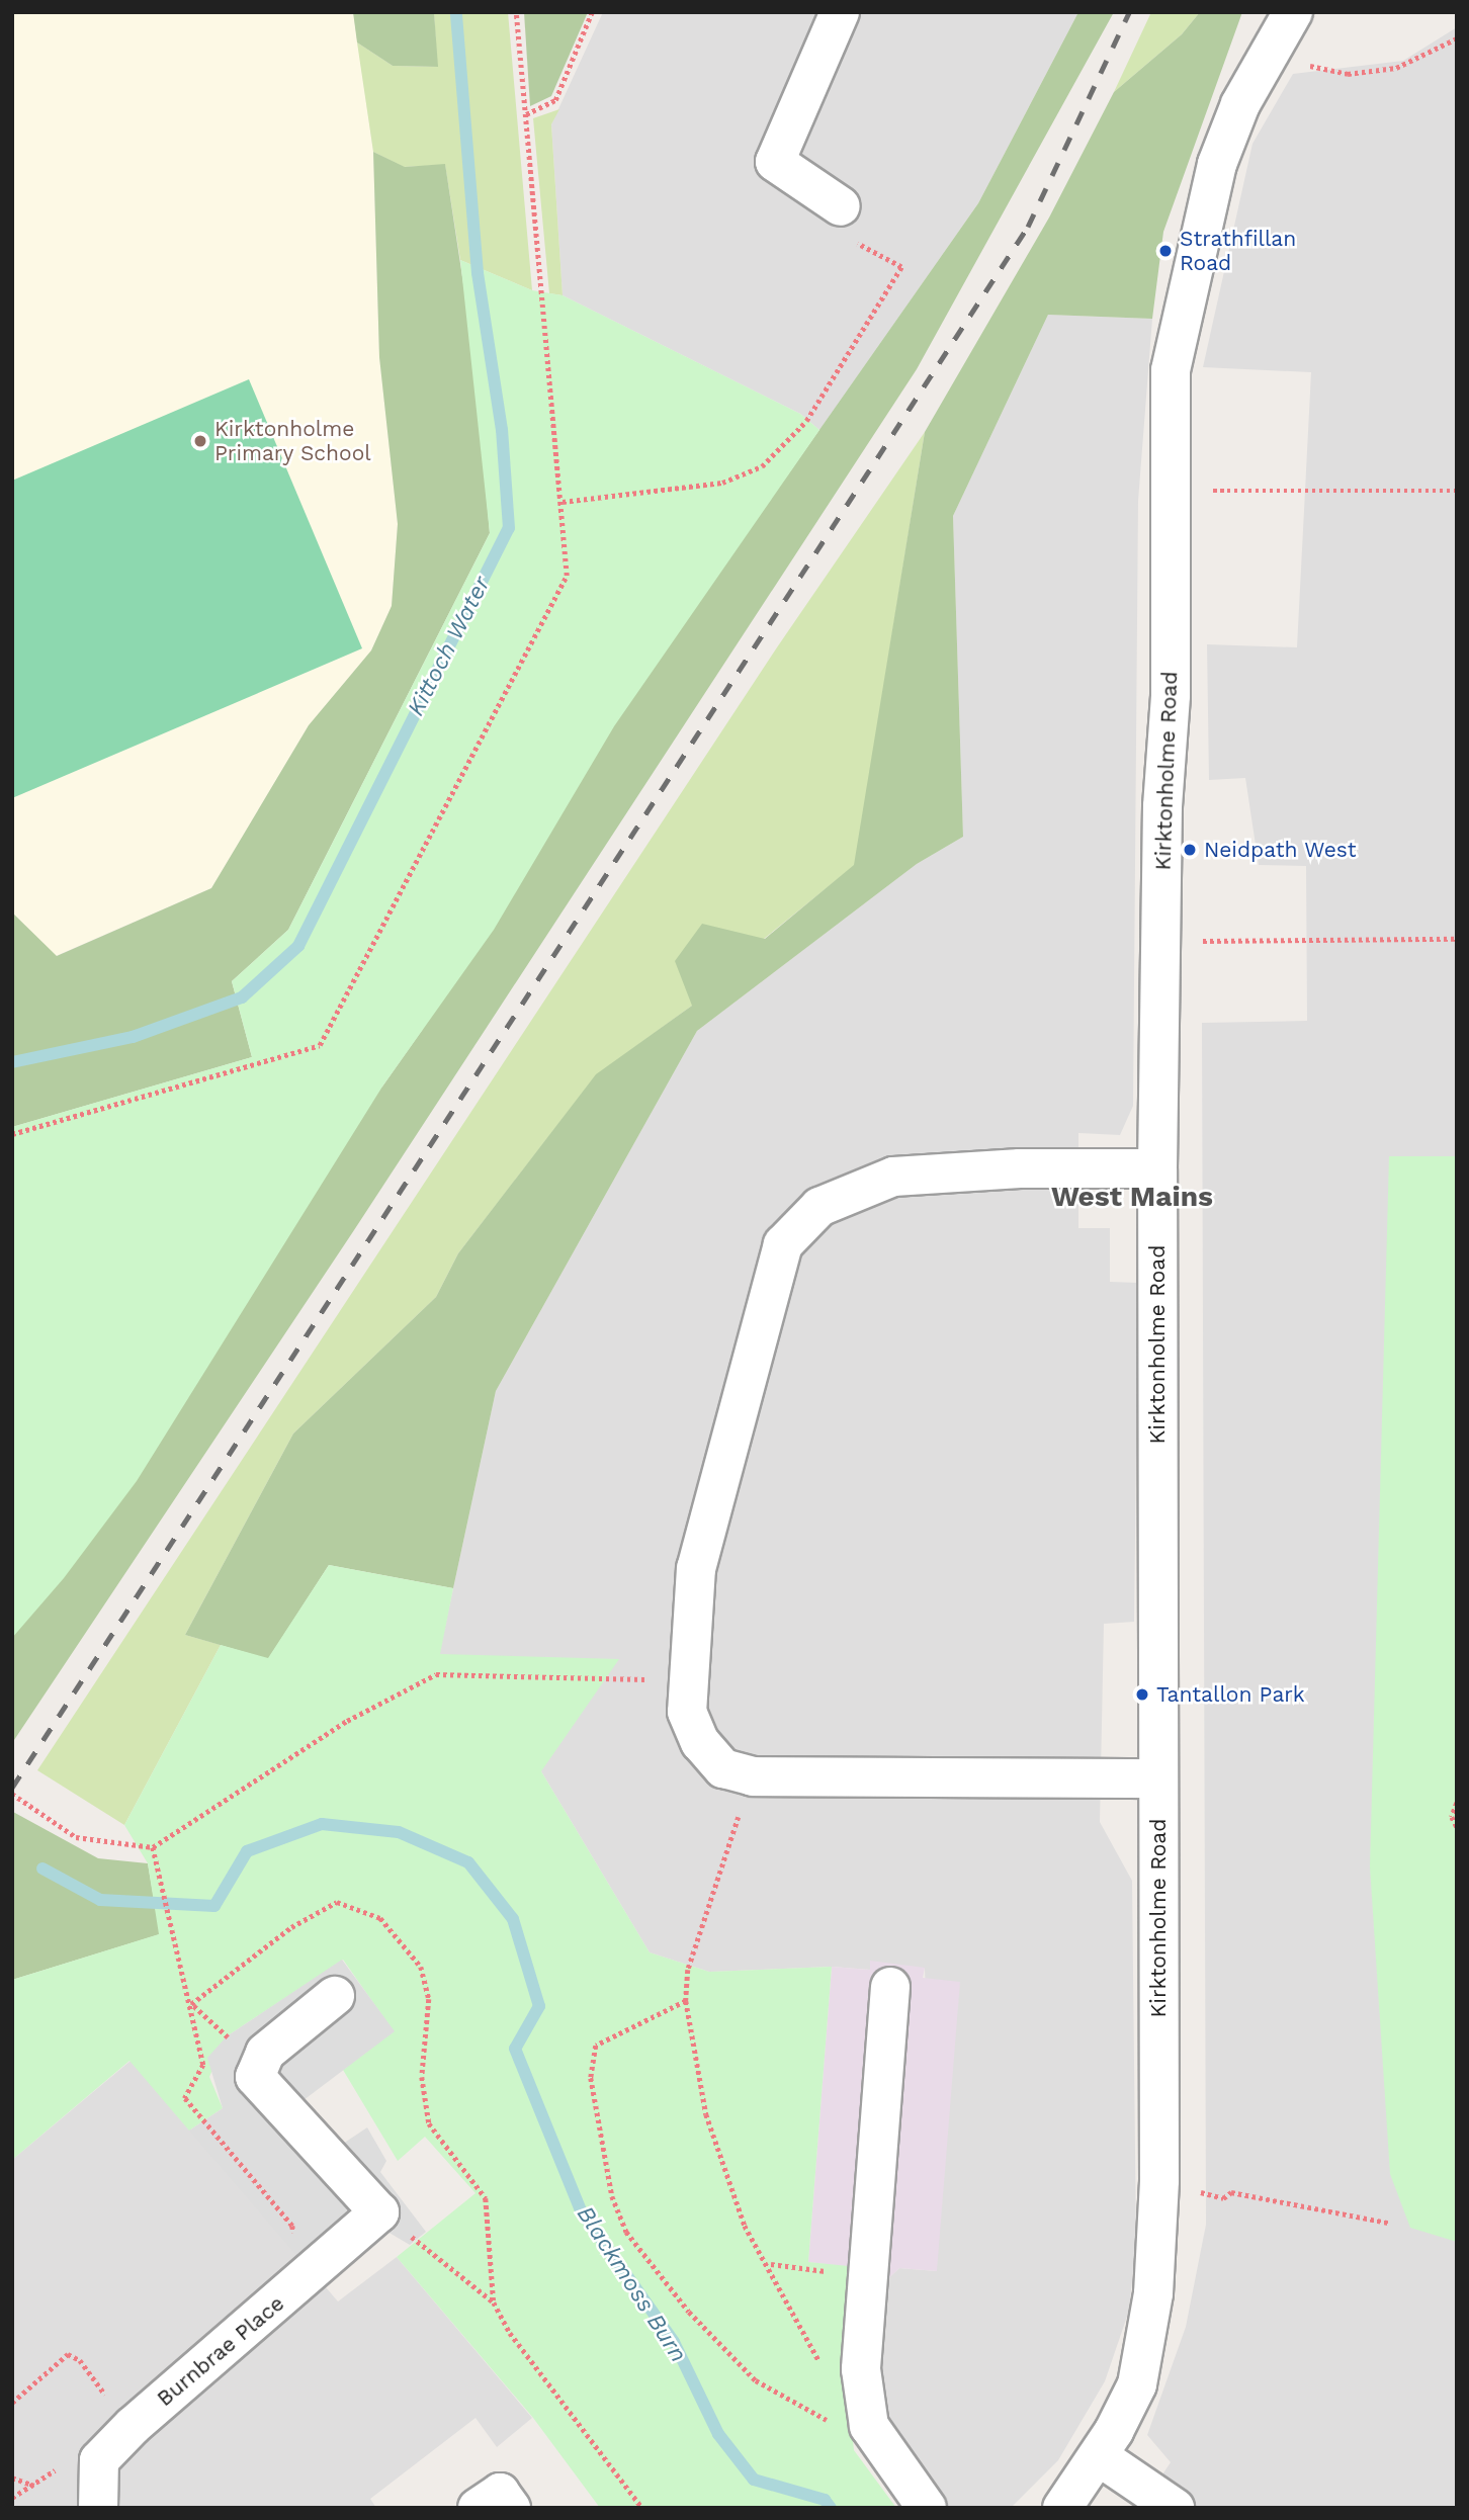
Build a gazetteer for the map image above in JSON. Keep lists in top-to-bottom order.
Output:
{
  "streets": {
    "street": ["Kirktonholme Road", "Burnbrae Place"]
  },
  "districts": ["West Mains"],
  "water": ["Kittoch Water", "Blackmoss Burn"],
  "places": [
    "Strathfillan Road",
    "Kirktonholme Primary School",
    "Neidpath West",
    "Tantallon Park"
  ]
}
